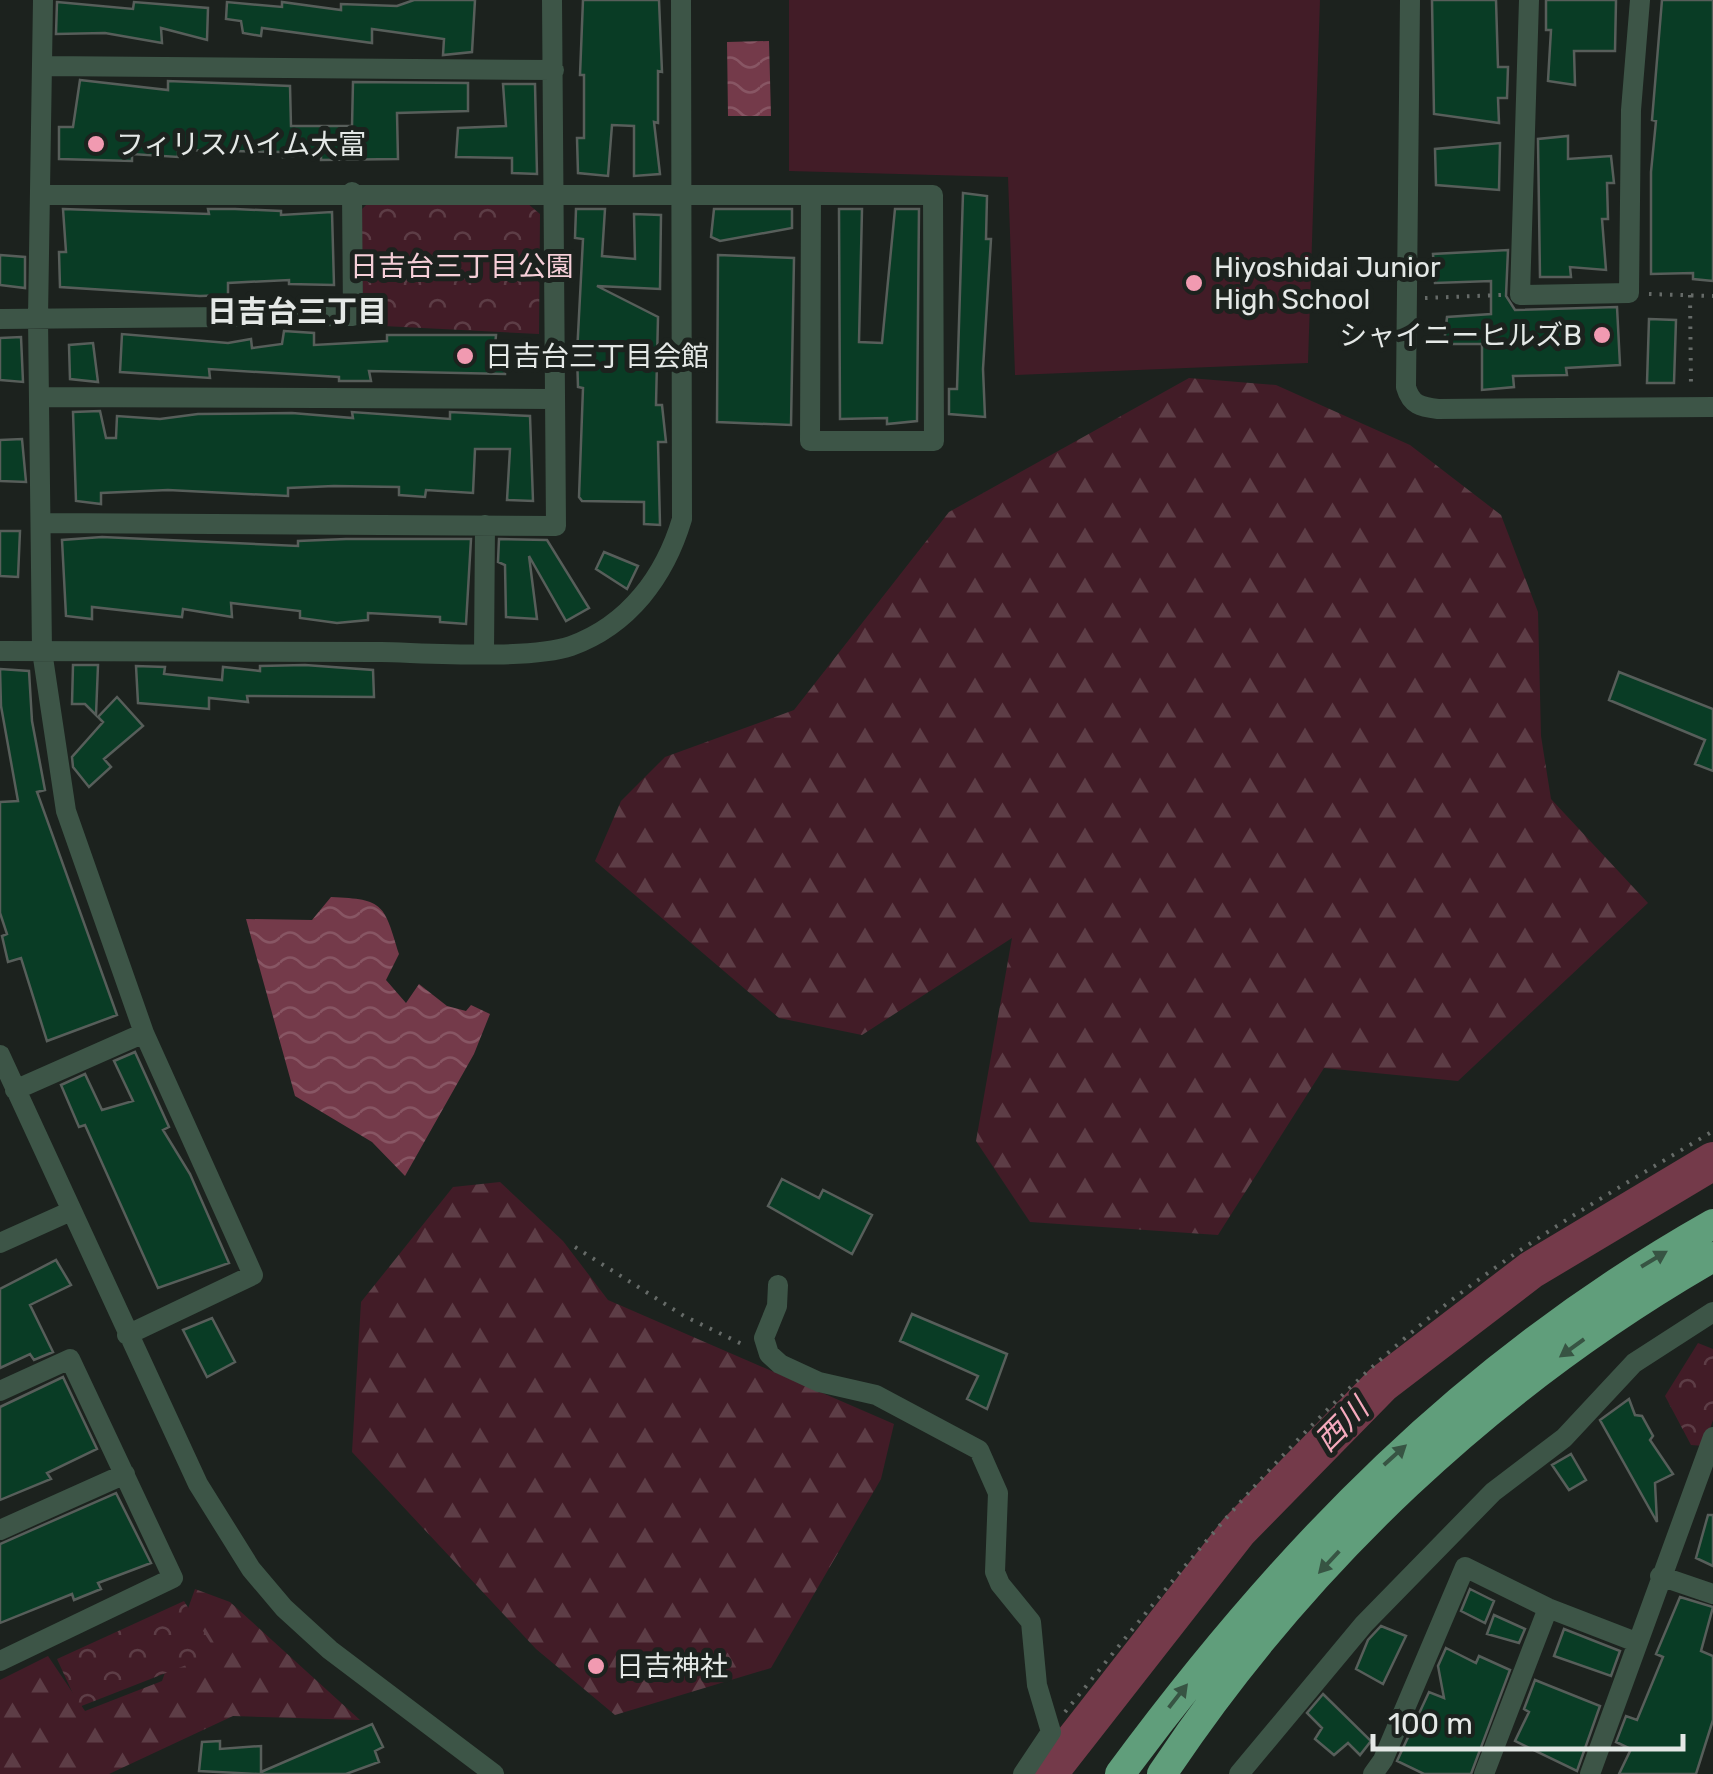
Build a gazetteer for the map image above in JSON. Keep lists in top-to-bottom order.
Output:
{
  "districts": ["日吉台三丁目"],
  "water": ["西川"],
  "parks": ["日吉台三丁目公園"],
  "places": [
    "フィリスハイム大富",
    "Hiyoshidai Junior High School",
    "シャイニーヒルズB",
    "日吉台三丁目会館",
    "日吉神社"
  ],
  "scale_bar": "100 m"
}
